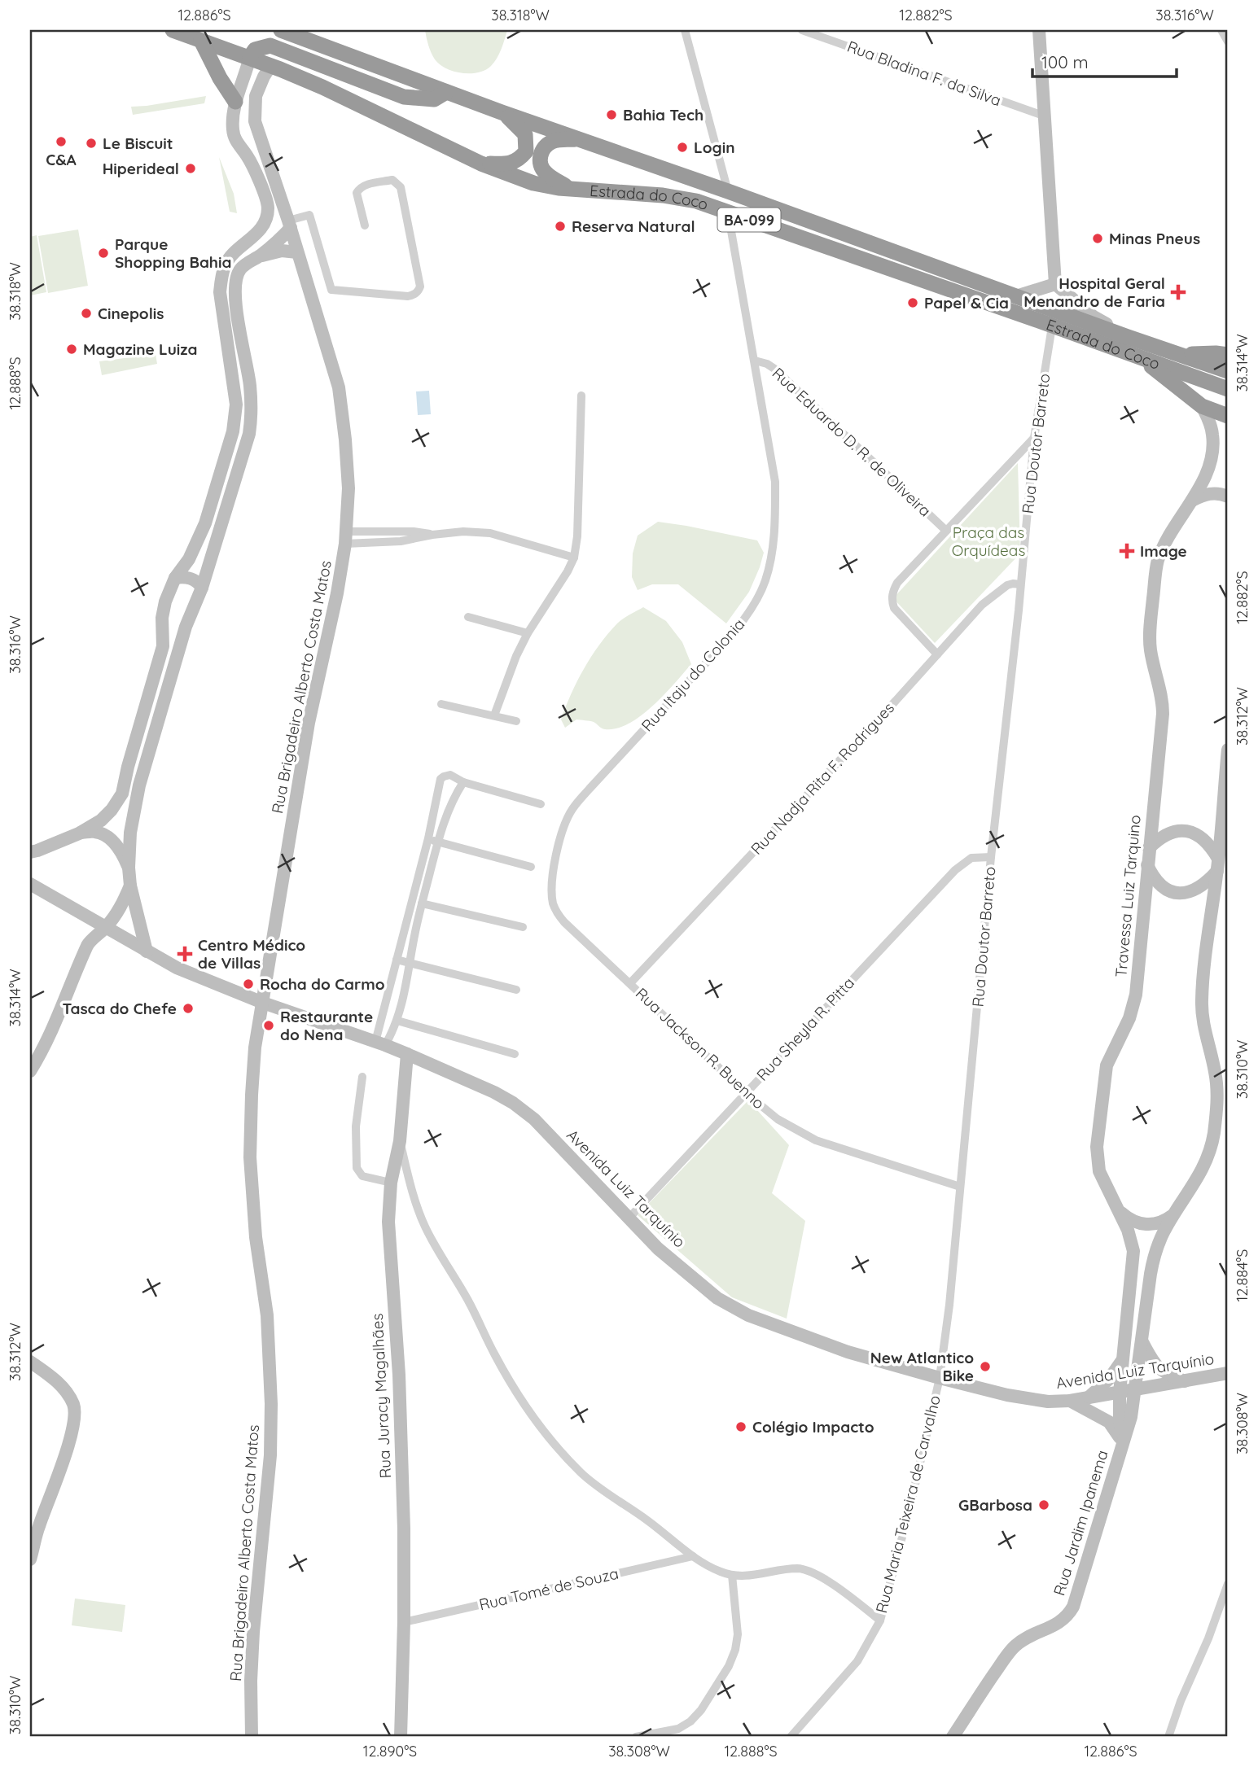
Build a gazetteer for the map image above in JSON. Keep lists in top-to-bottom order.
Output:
{
  "streets": {
    "highway": ["Estrada do Coco", "BA-099"],
    "street": [
      "Rua Bladina F. da Silva",
      "Rua Eduardo D. R. de Oliveira",
      "Rua Doutor Barreto",
      "Rua Itaju do Colonia",
      "Rua Brigadeiro Alberto Costa Matos",
      "Rua Nadja Rita F. Rodrigues",
      "Travessa Luiz Tarquino",
      "Rua Sheyla R. Pitta",
      "Rua Jackson R. Buenno",
      "Avenida Luiz Tarquínio",
      "Rua Juracy Magalhães",
      "Rua Maria Teixeira de Carvalho",
      "Rua Jardim Ipanema",
      "Rua Tomé de Souza"
    ]
  },
  "crossings": [
    ["Estrada do Coco", "Rua Doutor Barreto"],
    ["Estrada do Coco", "Rua Itaju do Colonia"],
    ["Estrada do Coco", "Rua Brigadeiro Alberto Costa Matos"],
    ["Rua Eduardo D. R. de Oliveira", "Rua Itaju do Colonia"],
    ["Rua Doutor Barreto", "Rua Nadja Rita F. Rodrigues"],
    ["Rua Doutor Barreto", "Rua Sheyla R. Pitta"],
    ["Rua Doutor Barreto", "Rua Jackson R. Buenno"],
    ["Rua Doutor Barreto", "Avenida Luiz Tarquínio"],
    ["Rua Doutor Barreto", "Rua Maria Teixeira de Carvalho"],
    ["Rua Itaju do Colonia", "Rua Nadja Rita F. Rodrigues"],
    ["Rua Itaju do Colonia", "Rua Jackson R. Buenno"],
    ["Rua Brigadeiro Alberto Costa Matos", "Avenida Luiz Tarquínio"],
    ["Rua Nadja Rita F. Rodrigues", "Rua Jackson R. Buenno"],
    ["Travessa Luiz Tarquino", "Avenida Luiz Tarquínio"],
    ["Travessa Luiz Tarquino", "Rua Jardim Ipanema"],
    ["Rua Sheyla R. Pitta", "Rua Jackson R. Buenno"],
    ["Rua Sheyla R. Pitta", "Avenida Luiz Tarquínio"],
    ["Avenida Luiz Tarquínio", "Rua Juracy Magalhães"],
    ["Avenida Luiz Tarquínio", "Rua Maria Teixeira de Carvalho"],
    ["Avenida Luiz Tarquínio", "Rua Jardim Ipanema"],
    ["Rua Juracy Magalhães", "Rua Maria Teixeira de Carvalho"],
    ["Rua Juracy Magalhães", "Rua Tomé de Souza"],
    ["Rua Maria Teixeira de Carvalho", "Rua Tomé de Souza"]
  ],
  "parks": ["Praça das Orquídeas"],
  "places": {
    "other": [
      "Bahia Tech",
      "C&A",
      "Le Biscuit",
      "Login",
      "Hiperideal",
      "Reserva Natural",
      "Minas Pneus",
      "Parque Shopping Bahia",
      "Papel & Cia",
      "Cinepolis",
      "Magazine Luiza",
      "Rocha do Carmo",
      "Tasca do Chefe",
      "Restaurante do Nena",
      "New Atlantico Bike",
      "Colégio Impacto",
      "GBarbosa"
    ],
    "health": ["Hospital Geral Menandro de Faria", "Image", "Centro Médico de Villas"]
  },
  "scale_bar": "100 m",
  "coordinates": [
    "12.886°S",
    "38.318°W",
    "12.882°S",
    "38.316°W",
    "38.314°W",
    "12.888°S",
    "38.312°W",
    "38.310°W",
    "12.884°S",
    "38.308°W",
    "12.890°S"
  ]
}
